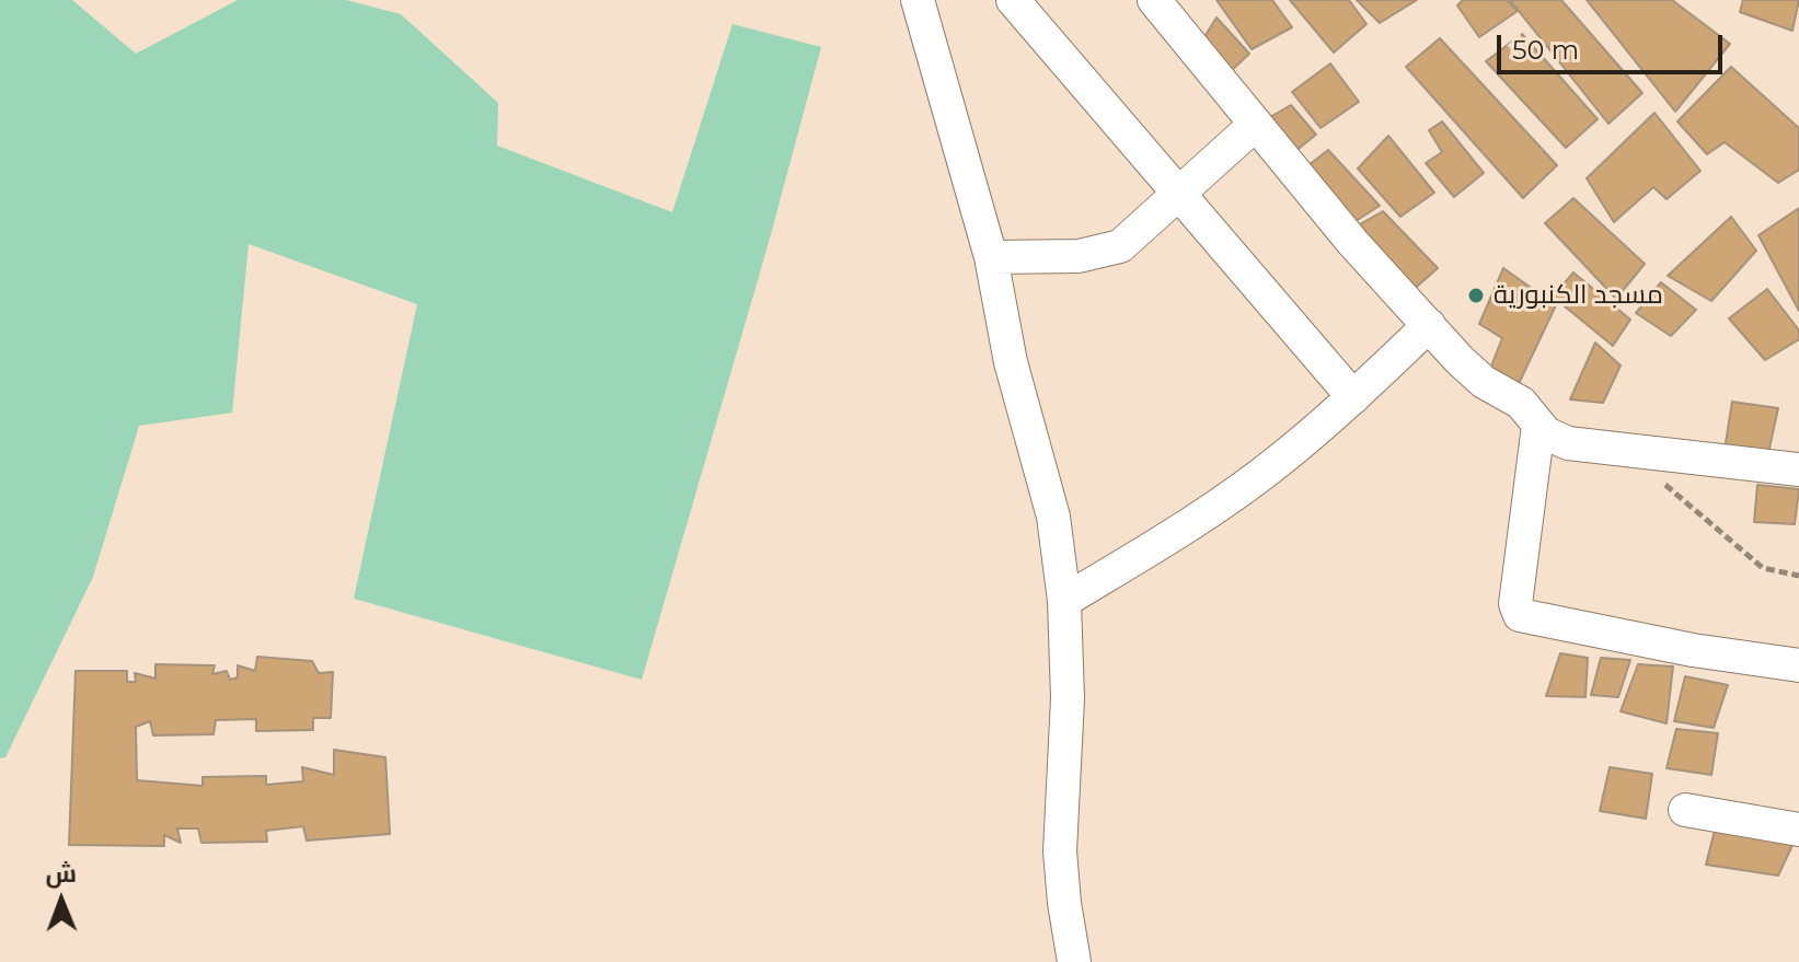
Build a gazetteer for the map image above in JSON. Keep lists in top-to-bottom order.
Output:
{
  "places": ["مسجد الكنبورية"],
  "scale_bar": "50 m",
  "north": "top"
}
